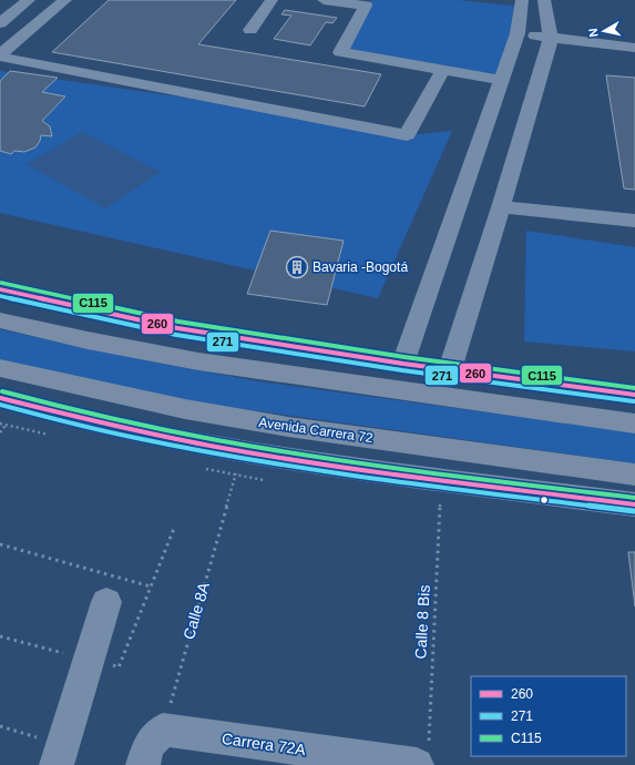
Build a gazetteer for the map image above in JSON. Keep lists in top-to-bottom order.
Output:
{
  "streets": {
    "highway": ["Avenida Carrera 72"],
    "street": ["Carrera 72A"],
    "path": ["Calle 8A", "Calle 8 Bis"]
  },
  "crossings": [
    ["Calle 8A", "Carrera 72A"],
    ["Calle 8 Bis", "Carrera 72A"]
  ],
  "places": {
    "building": ["Bavaria -Bogotá"]
  },
  "lines": ["transit line C115", "transit line 260", "transit line 271"],
  "legend": ["260", "271", "C115"],
  "north": "left"
}
